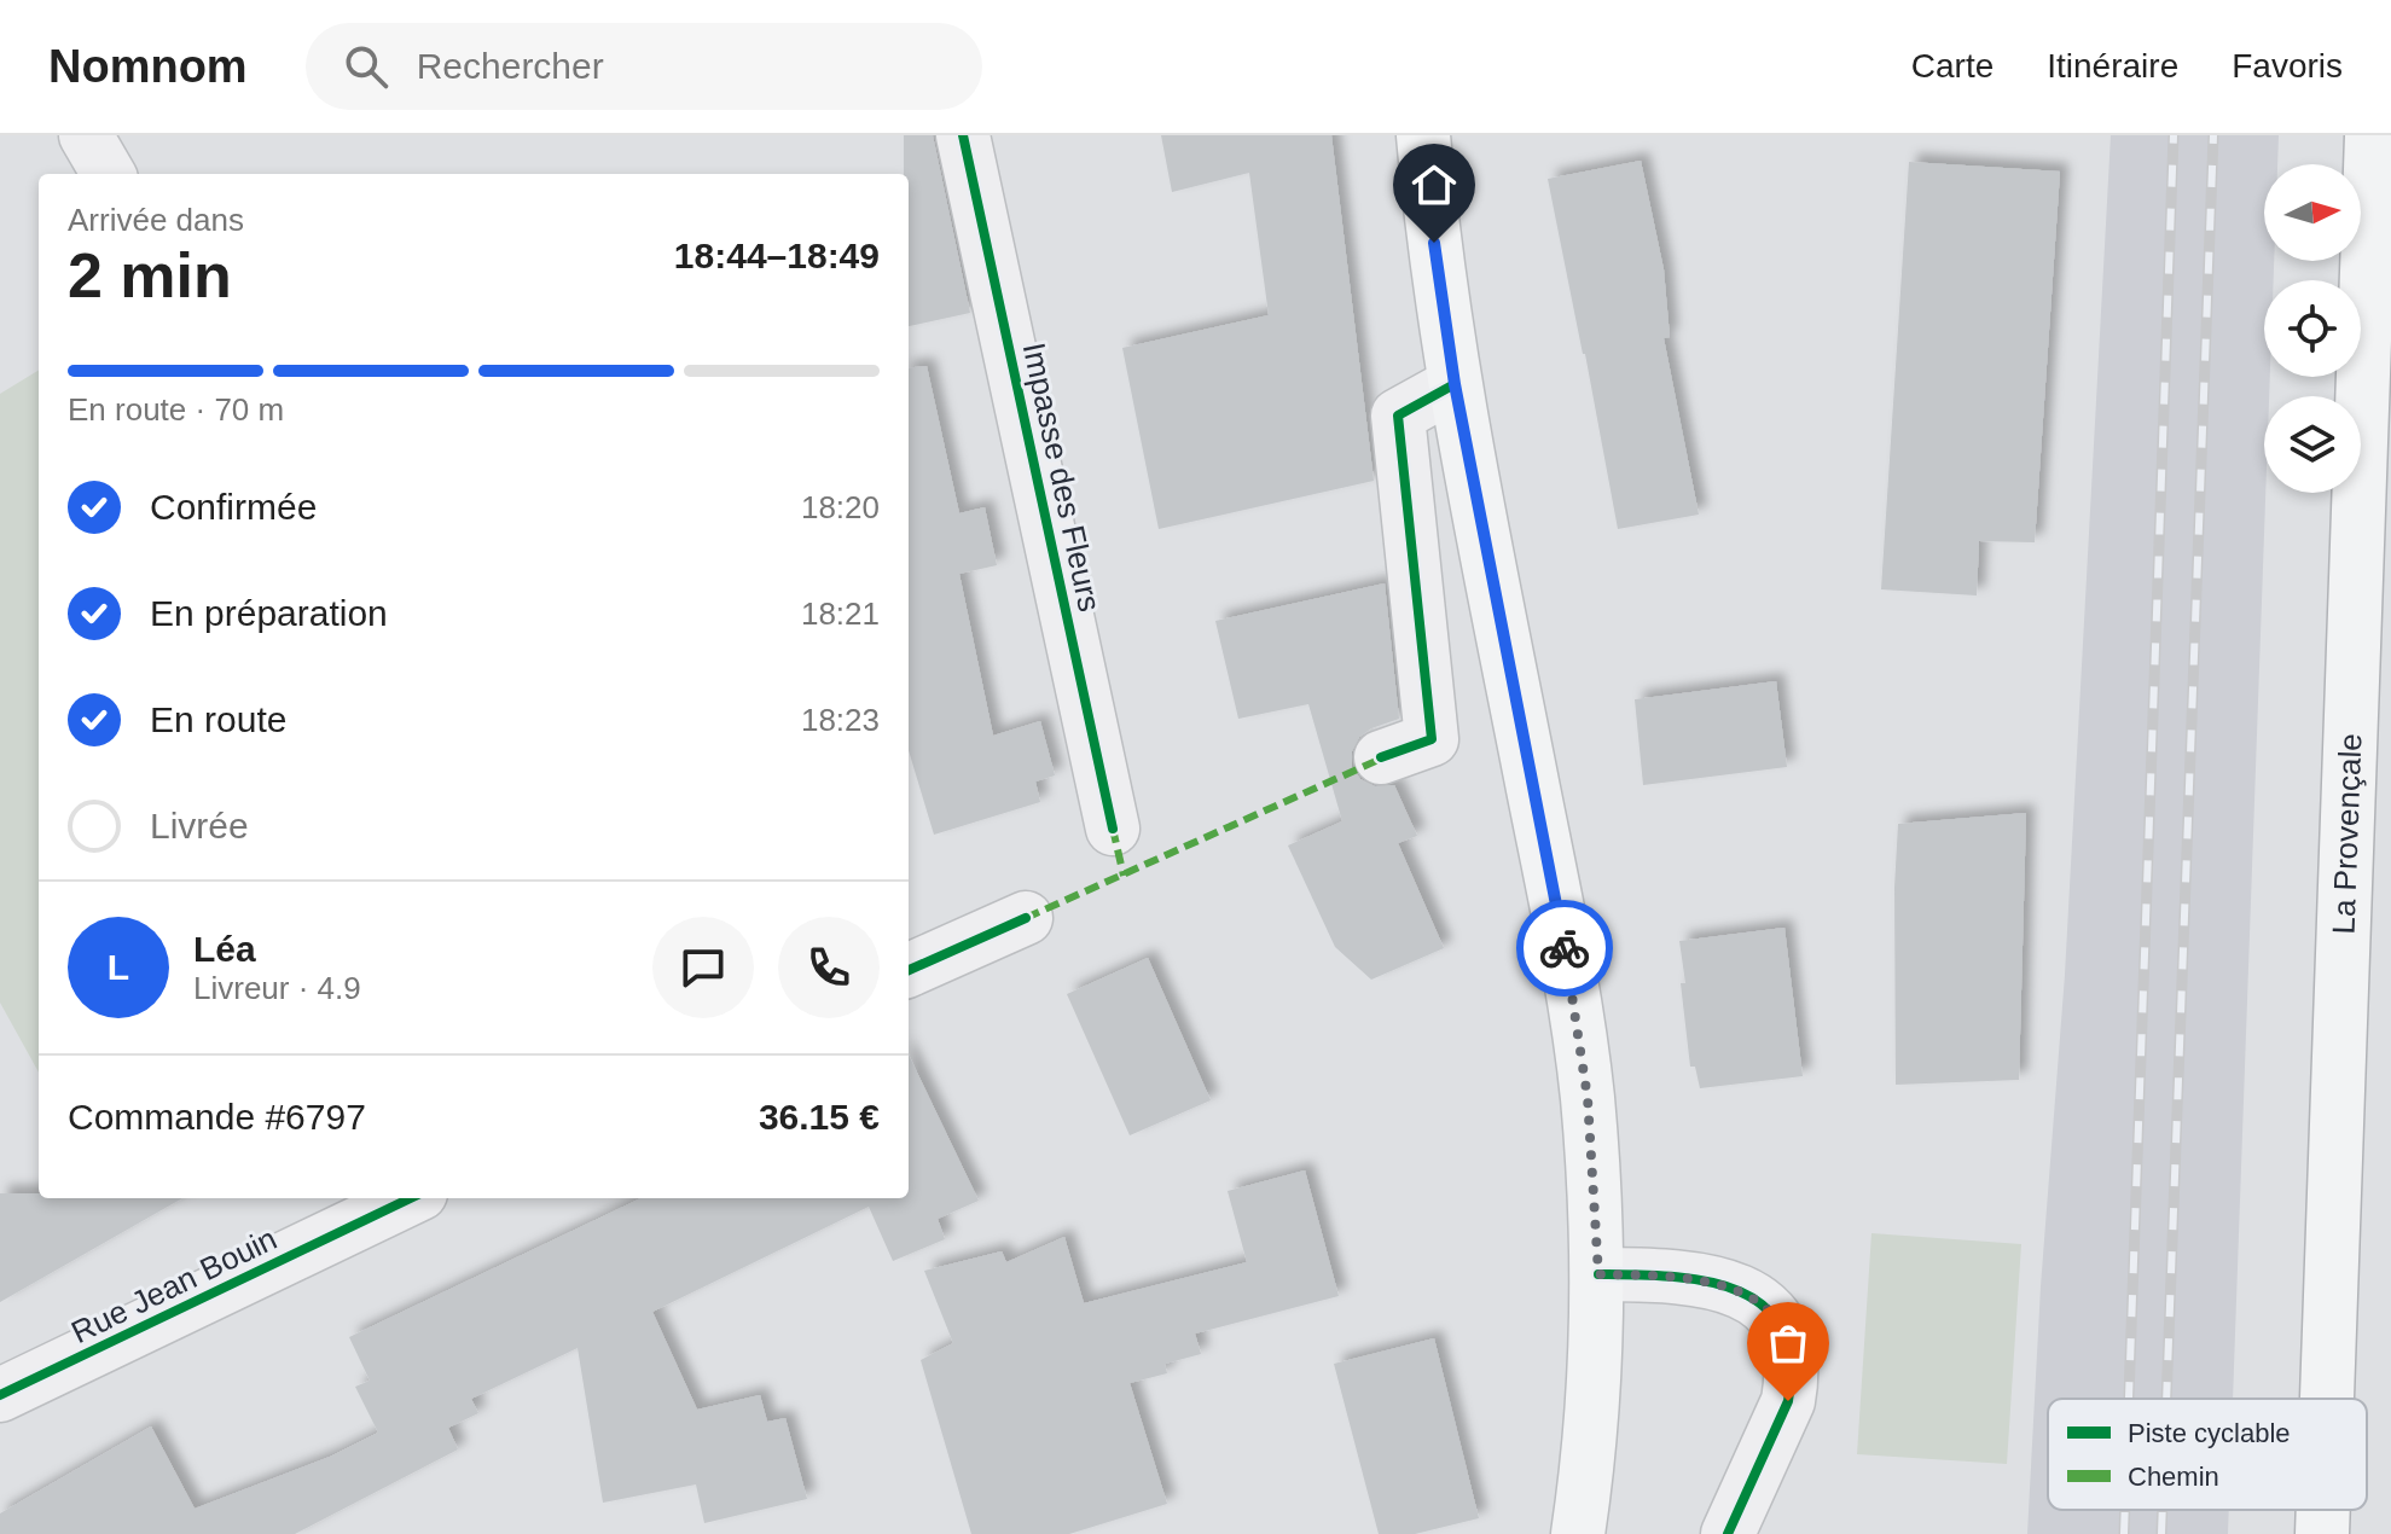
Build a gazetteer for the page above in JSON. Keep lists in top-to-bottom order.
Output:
{
  "streets": {
    "main road": ["La Provençale"],
    "street": ["Impasse des Fleurs", "Rue Jean Bouin"]
  },
  "legend": ["Piste cyclable", "Chemin"],
  "north": "right",
  "page": {
    "header": "Nomnom",
    "search": "Rechercher",
    "nav": ["Carte", "Itinéraire", "Favoris"],
    "heading": ["2 min", "Arrivée dans", "18:44–18:49"],
    "panel": [
      "Léa",
      "Livreur · 4.9",
      "Commande #6797",
      "36.15 €"
    ],
    "bar": "En route · 70 m",
    "list": [
      ["Confirmée", "18:20"],
      ["En préparation", "18:21"],
      ["En route", "18:23"],
      "Livrée"
    ],
    "round": "L"
  }
}
